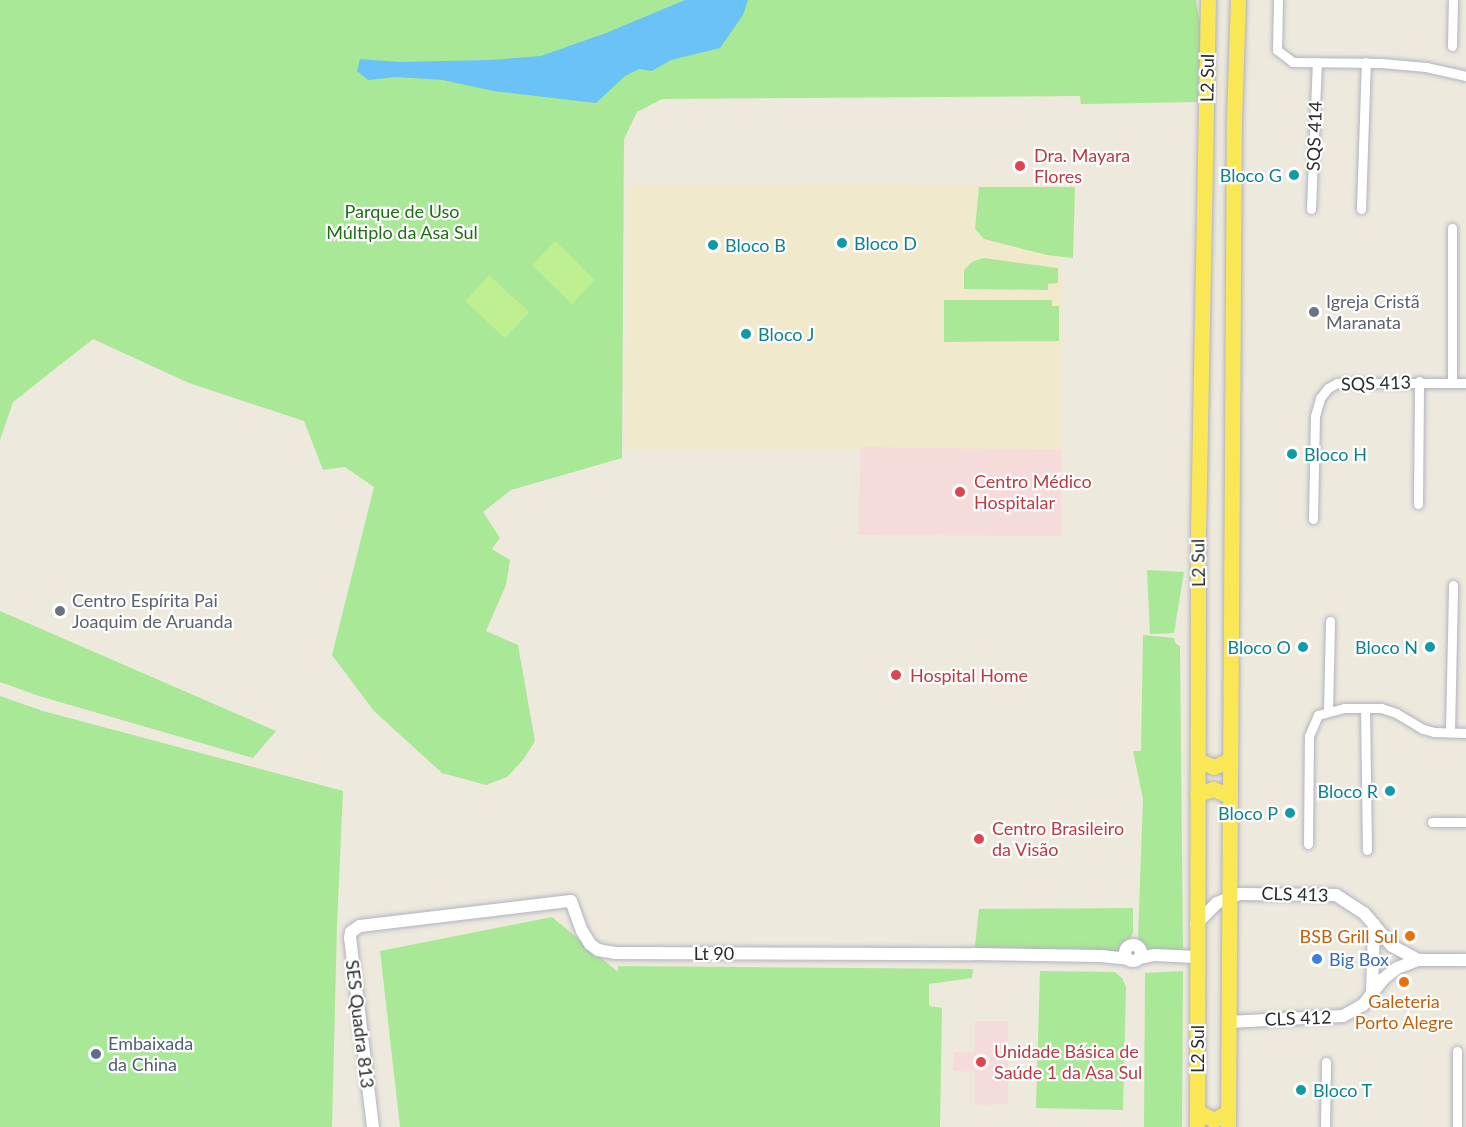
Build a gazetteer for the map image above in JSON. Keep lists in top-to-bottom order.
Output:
{
  "streets": {
    "main road": ["L2 Sul"],
    "street": [
      "SQS 414",
      "SQS 413",
      "CLS 413",
      "Lt 90",
      "CLS 412",
      "SES Quadra 813"
    ]
  },
  "crossings": [
    ["L2 Sul", "CLS 413"],
    ["L2 Sul", "Lt 90"],
    ["L2 Sul", "CLS 412"],
    ["CLS 413", "CLS 412"],
    ["Lt 90", "SES Quadra 813"]
  ],
  "parks": ["Parque de Uso Múltiplo da Asa Sul"],
  "places": [
    "Dra. Mayara Flores",
    "Bloco G",
    "Bloco D",
    "Bloco B",
    "Igreja Cristã Maranata",
    "Bloco J",
    "Bloco H",
    "Centro Médico Hospitalar",
    "Centro Espírita Pai Joaquim de Aruanda",
    "Bloco O",
    "Bloco N",
    "Hospital Home",
    "Bloco R",
    "Bloco P",
    "Centro Brasileiro da Visão",
    "BSB Grill Sul",
    "Big Box",
    "Galeteria Porto Alegre",
    "Embaixada da China",
    "Unidade Básica de Saúde 1 da Asa Sul",
    "Bloco T"
  ]
}
